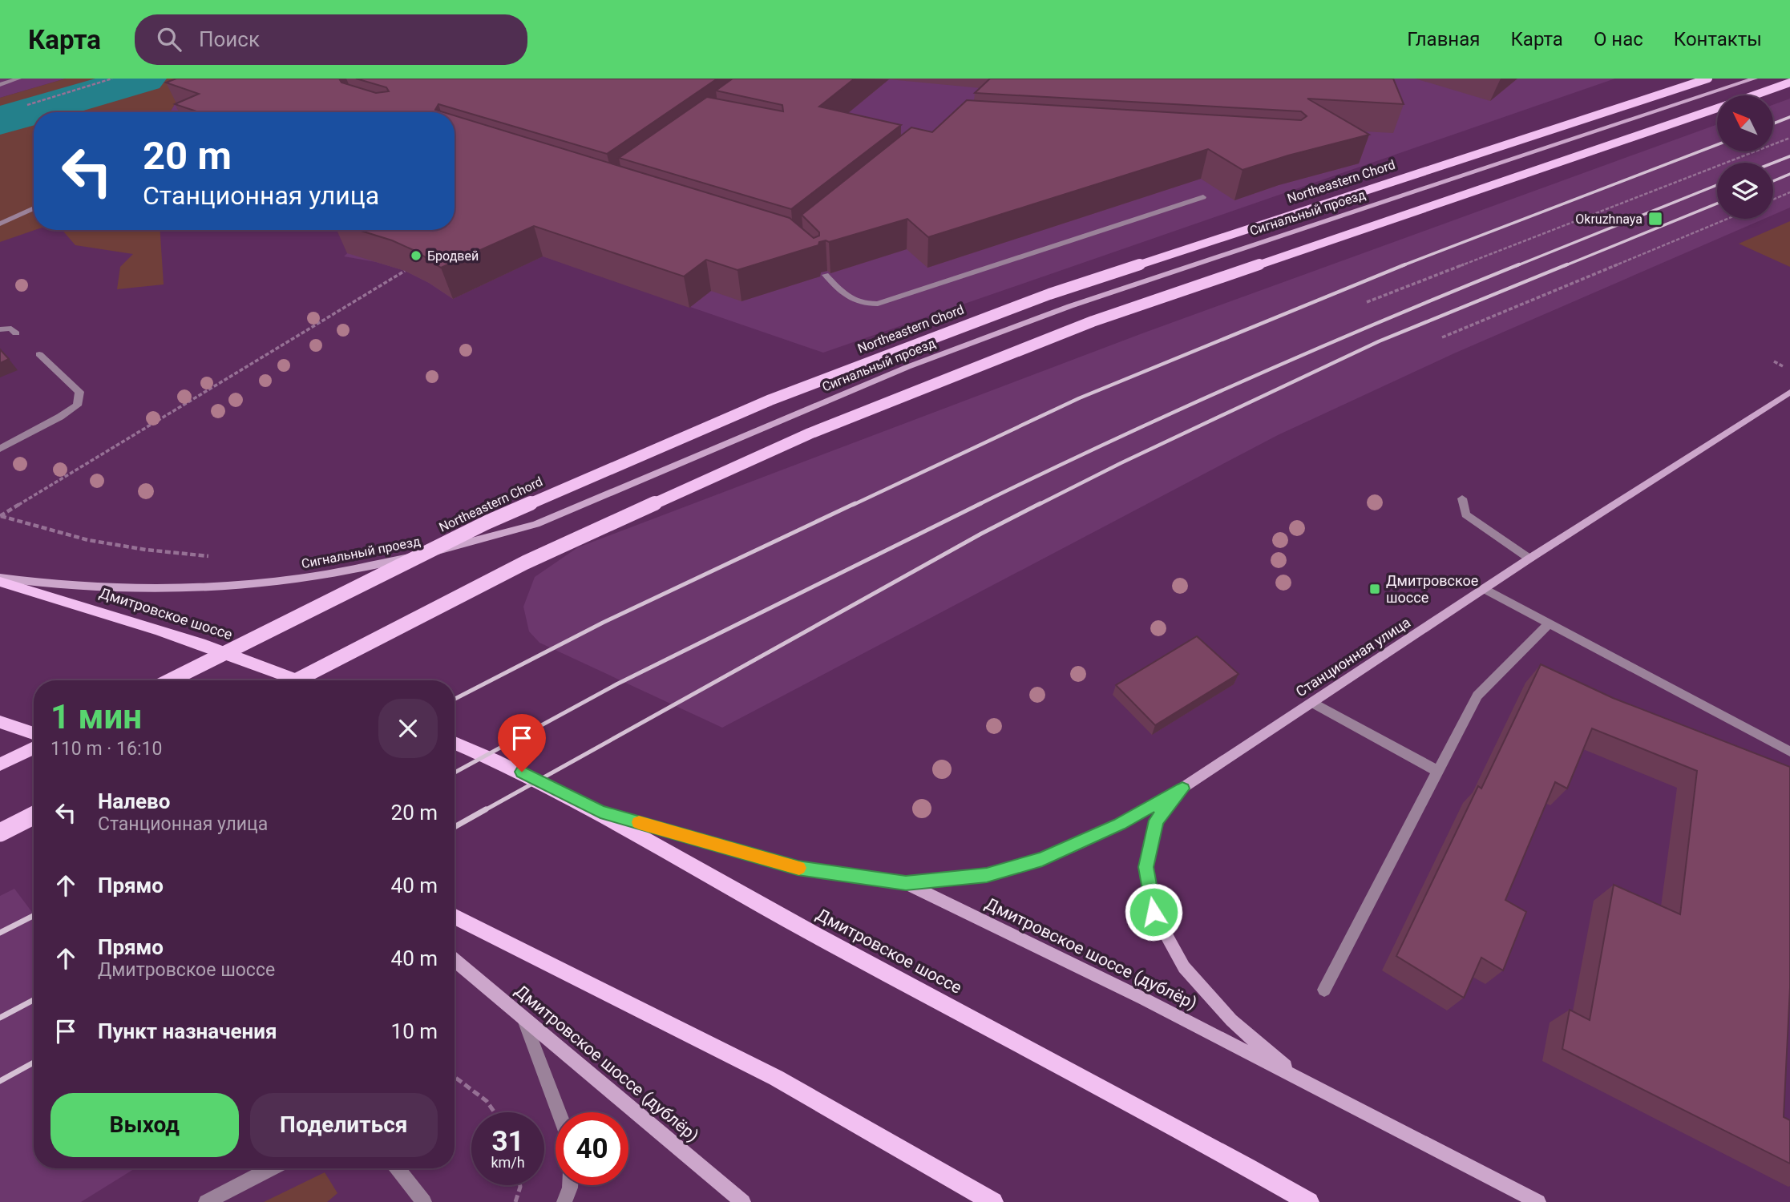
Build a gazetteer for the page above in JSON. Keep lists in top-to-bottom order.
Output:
{
  "streets": {
    "main road": ["Northeastern Chord", "Дмитровское шоссе"],
    "street": ["Сигнальный проезд", "Станционная улица", "Дмитровское шоссе (дублёр)"]
  },
  "crossings": [
    ["Сигнальный проезд", "Дмитровское шоссе"],
    ["Дмитровское шоссе", "Дмитровское шоссе (дублёр)"],
    ["Станционная улица", "Дмитровское шоссе (дублёр)"]
  ],
  "places": {
    "transit": ["Okruzhnaya", "Дмитровское шоссе"],
    "other": ["Бродвей"]
  },
  "north": "top left",
  "page": {
    "header": "Карта",
    "search": "Поиск",
    "nav": [
      "Главная",
      "Карта",
      "О нас",
      "Контакты"
    ],
    "turn": ["20 m", "Станционная улица"],
    "heading": ["1 мин", "110 m · 16:10"],
    "list": [
      {
        "name": "Налево",
        "note": "Станционная улица",
        "value": "20 m"
      },
      {
        "name": "Прямо",
        "value": "40 m"
      },
      {
        "name": "Прямо",
        "note": "Дмитровское шоссе",
        "value": "40 m"
      },
      {
        "name": "Пункт назначения",
        "value": "10 m"
      }
    ],
    "buttons": ["Выход", "Поделиться"],
    "speed": "31 km/h",
    "limit": "40"
  }
}
